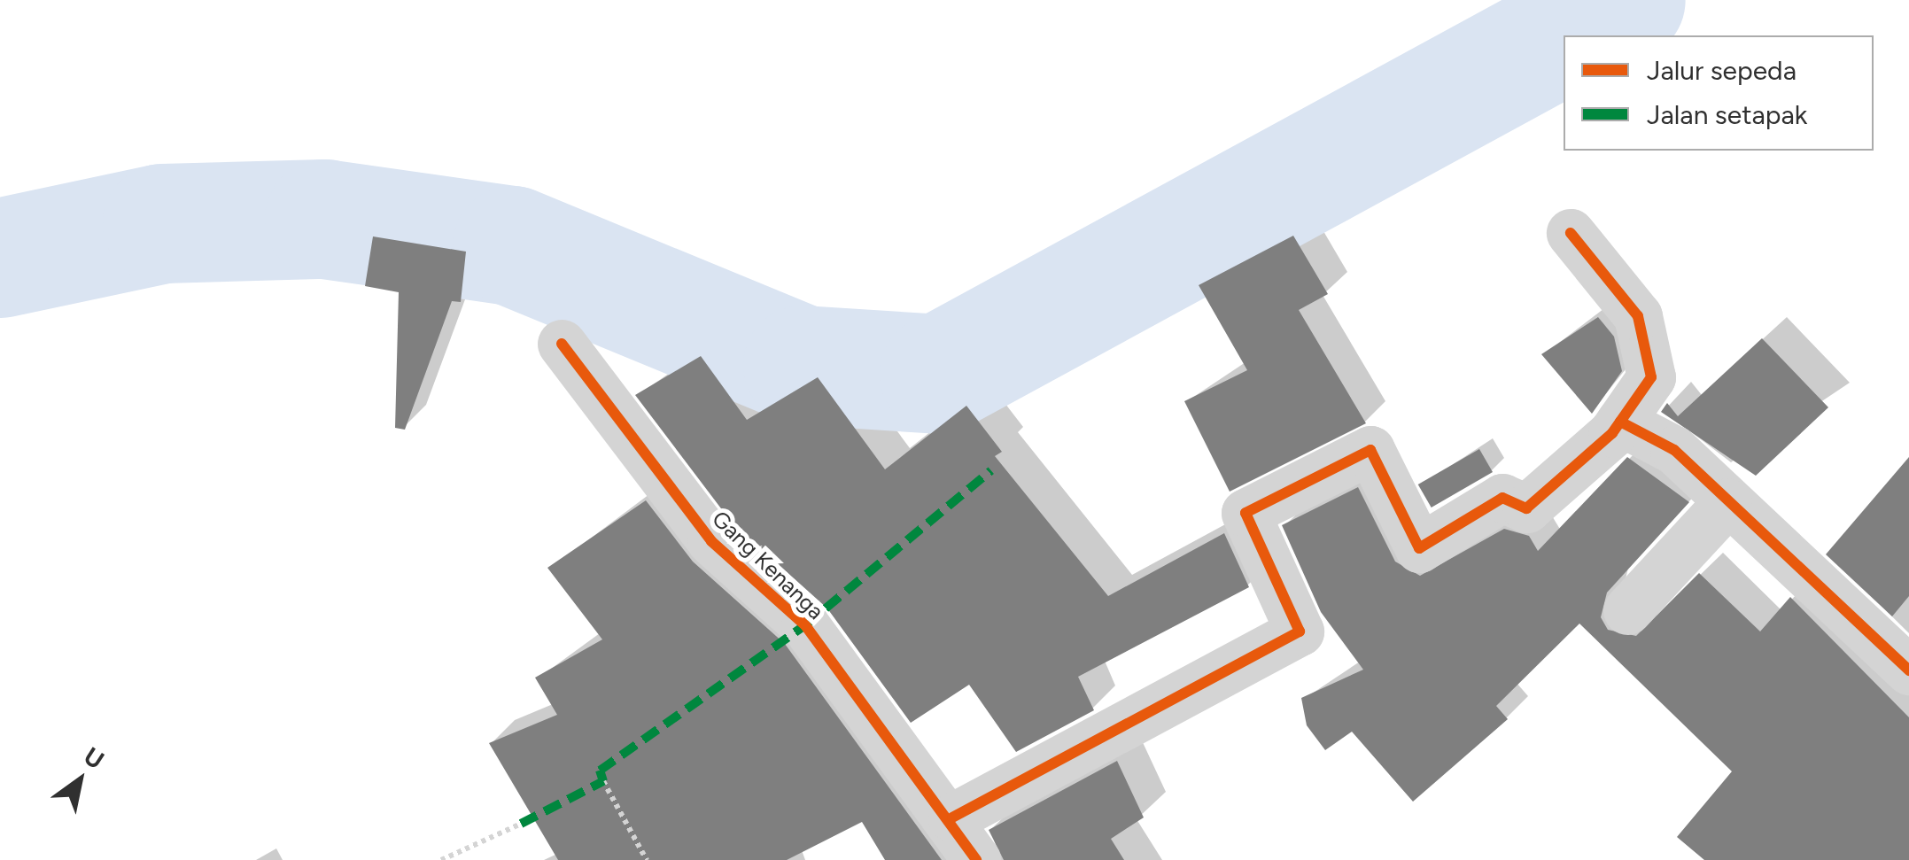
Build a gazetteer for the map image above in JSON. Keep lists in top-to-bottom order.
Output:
{
  "streets": {
    "street": ["Gang Kenanga"]
  },
  "legend": ["Jalur sepeda", "Jalan setapak"],
  "north": "top right"
}
